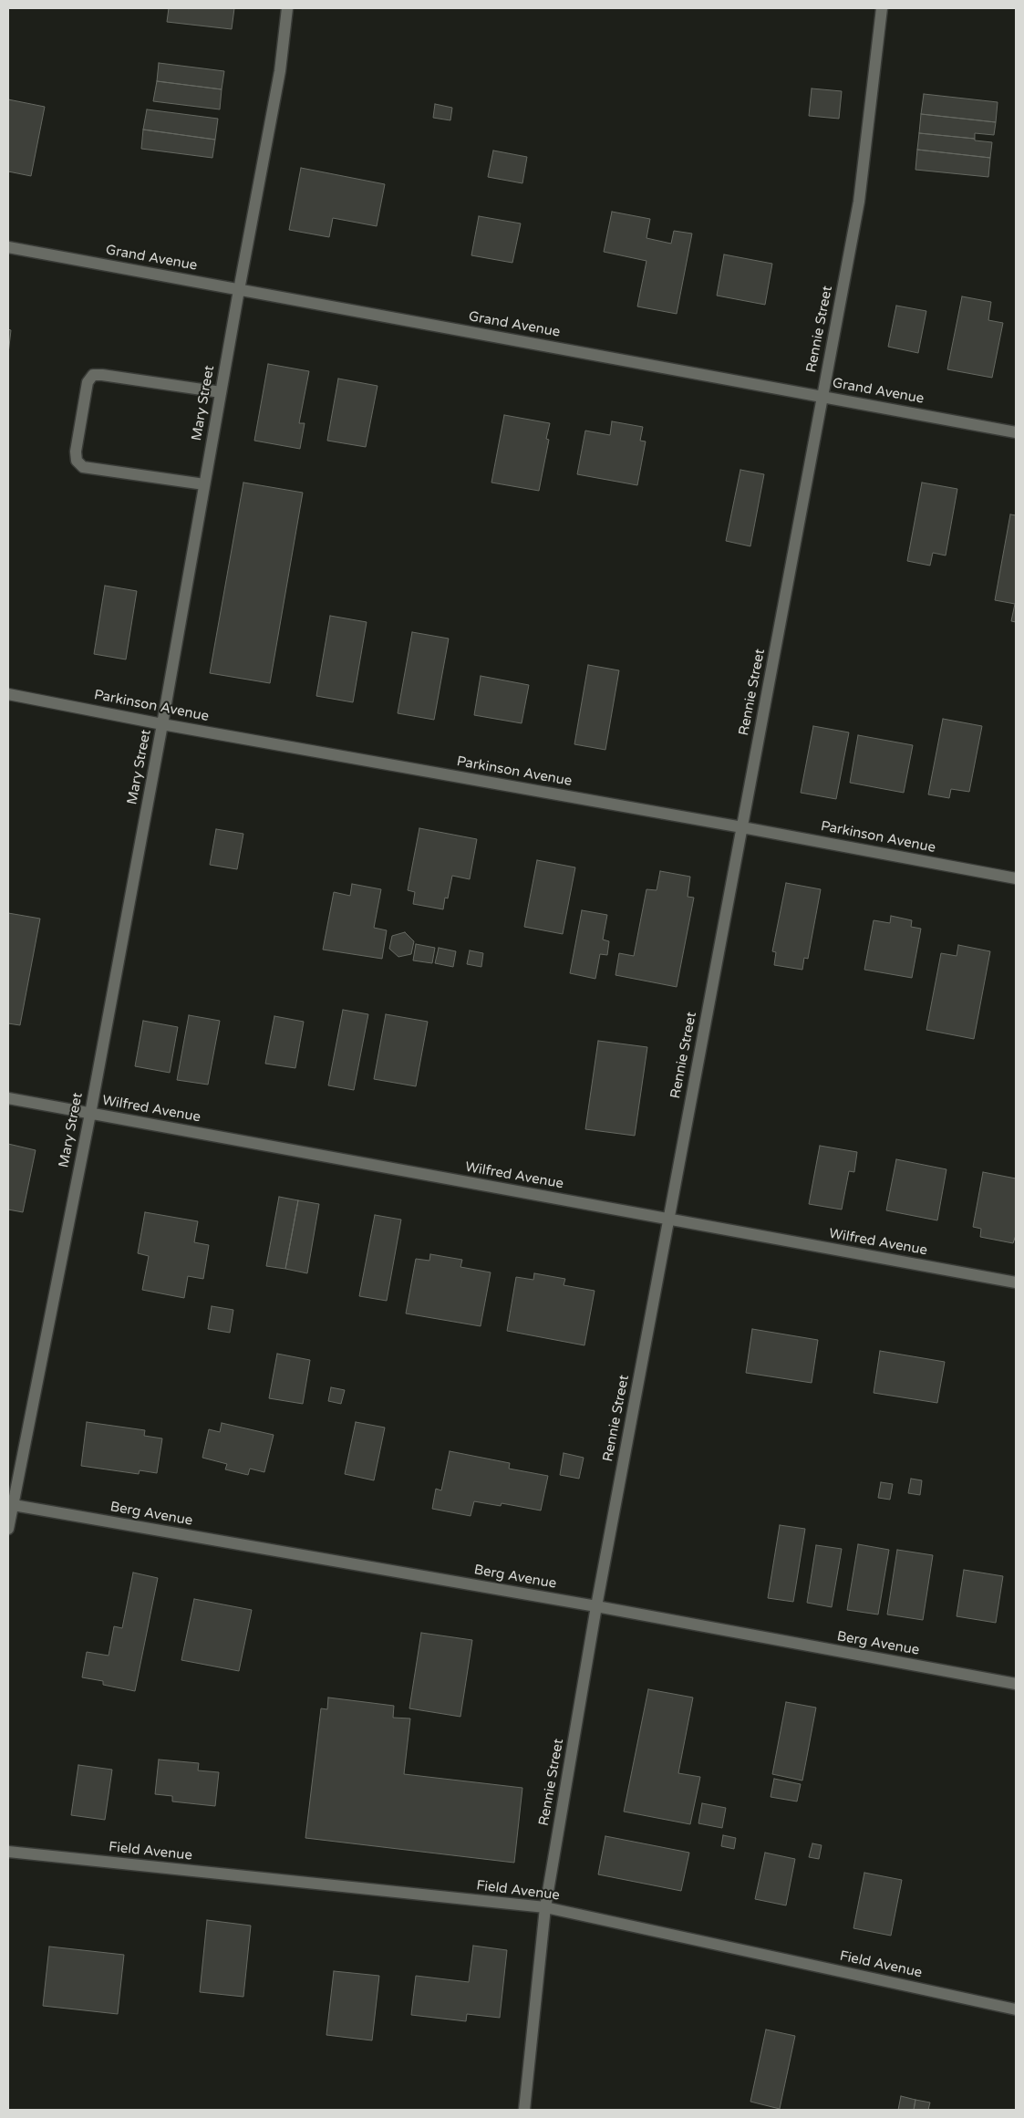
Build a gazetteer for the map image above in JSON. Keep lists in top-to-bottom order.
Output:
{
  "streets": {
    "street": [
      "Grand Avenue",
      "Rennie Street",
      "Mary Street",
      "Parkinson Avenue",
      "Wilfred Avenue",
      "Berg Avenue",
      "Field Avenue"
    ]
  },
  "crossings": [
    ["Grand Avenue", "Rennie Street"],
    ["Grand Avenue", "Mary Street"],
    ["Rennie Street", "Parkinson Avenue"],
    ["Rennie Street", "Wilfred Avenue"],
    ["Rennie Street", "Berg Avenue"],
    ["Rennie Street", "Field Avenue"],
    ["Mary Street", "Parkinson Avenue"],
    ["Mary Street", "Wilfred Avenue"],
    ["Mary Street", "Berg Avenue"]
  ]
}
